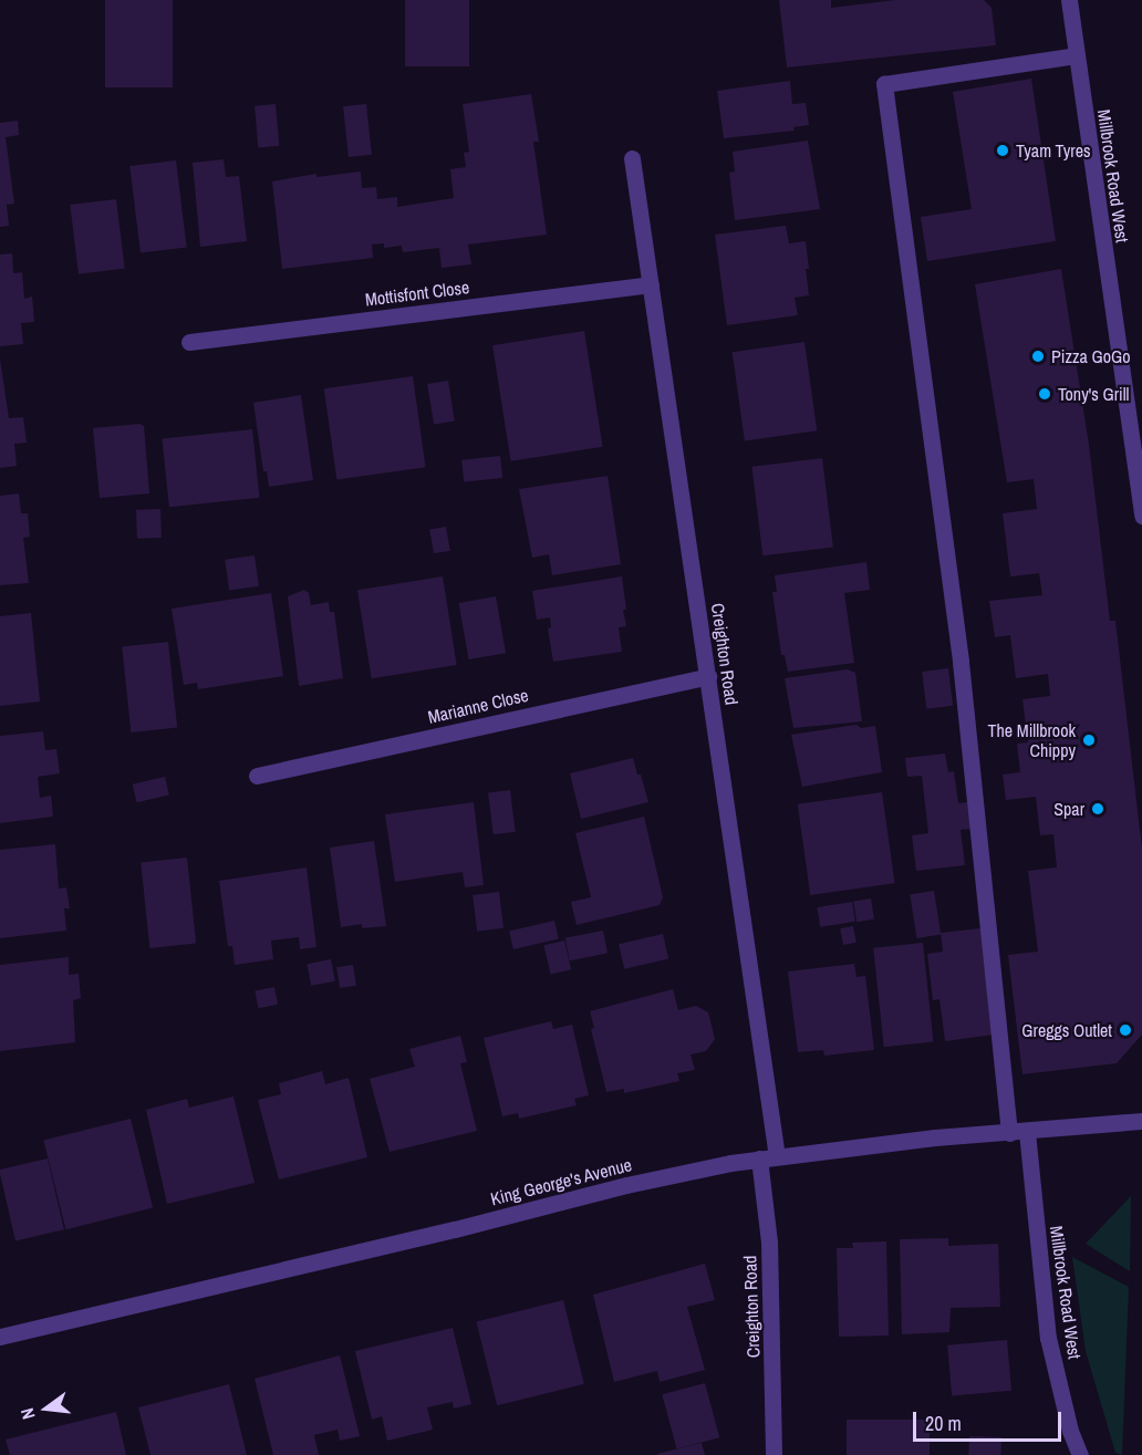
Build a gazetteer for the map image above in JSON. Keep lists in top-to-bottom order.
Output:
{
  "streets": {
    "street": [
      "Millbrook Road West",
      "Mottisfont Close",
      "Creighton Road",
      "Marianne Close",
      "King George's Avenue"
    ]
  },
  "crossings": [
    ["Millbrook Road West", "King George's Avenue"],
    ["Mottisfont Close", "Creighton Road"],
    ["Creighton Road", "Marianne Close"],
    ["Creighton Road", "King George's Avenue"]
  ],
  "places": [
    "Tyam Tyres",
    "Pizza GoGo",
    "Tony's Grill",
    "The Millbrook Chippy",
    "Spar",
    "Greggs Outlet"
  ],
  "scale_bar": "20 m",
  "north": "left"
}
